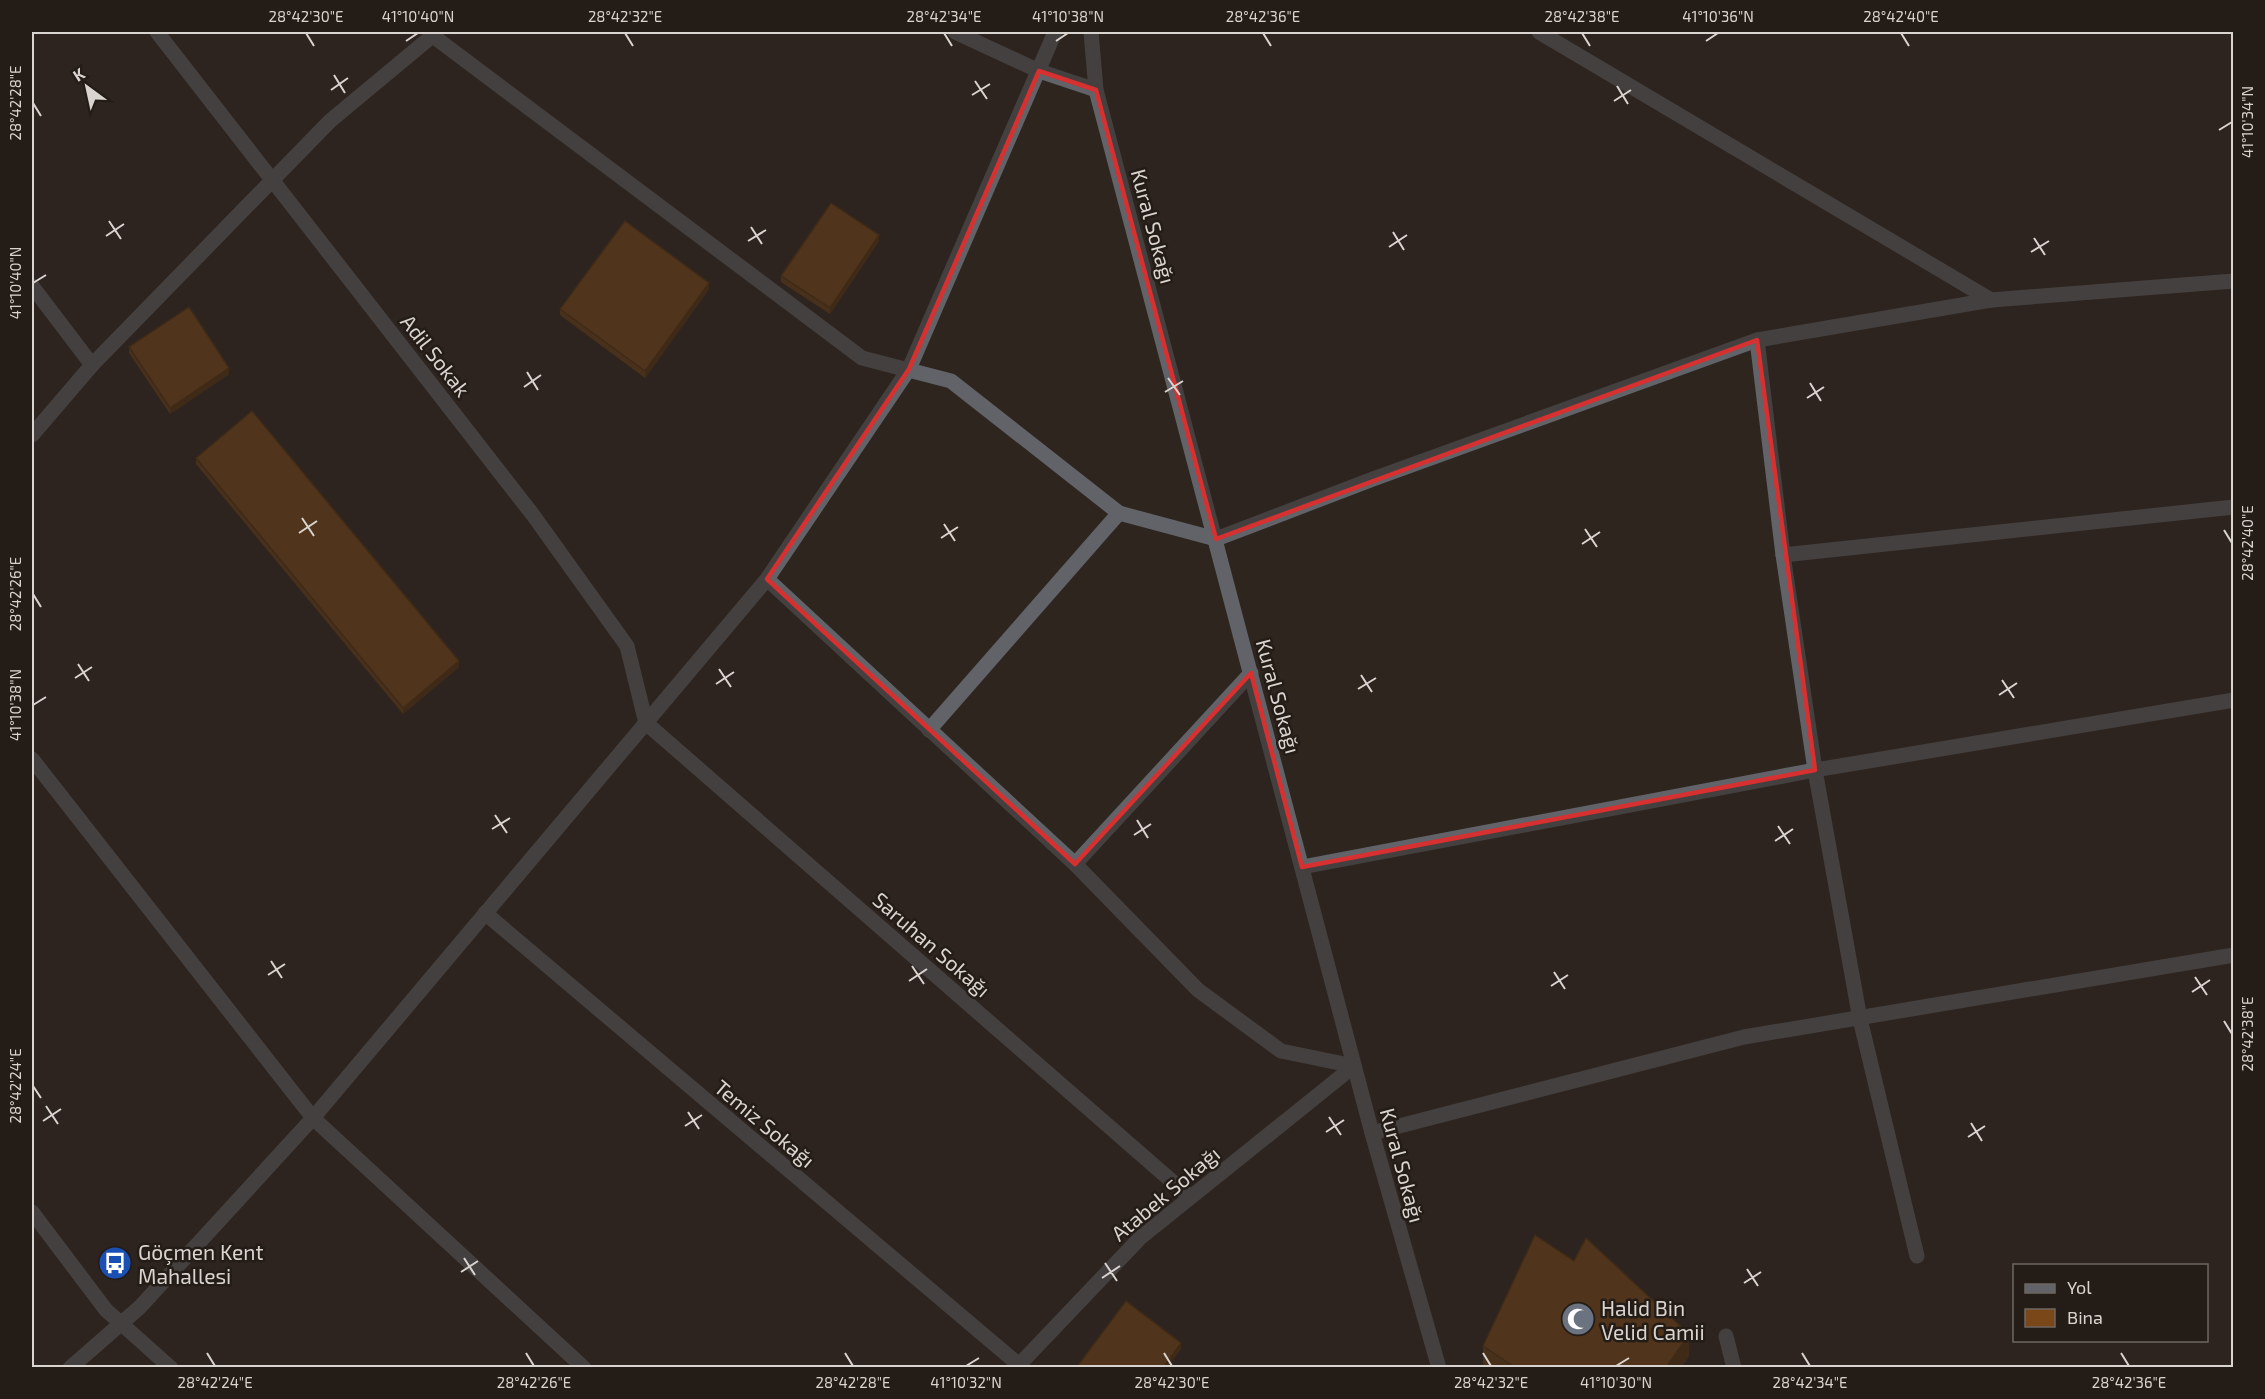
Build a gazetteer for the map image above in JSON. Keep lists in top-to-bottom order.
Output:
{
  "streets": {
    "street": [
      "Kural Sokağı",
      "Adil Sokak",
      "Saruhan Sokağı",
      "Temiz Sokağı",
      "Atabek Sokağı"
    ]
  },
  "crossings": [
    ["Kural Sokağı", "Atabek Sokağı"],
    ["Adil Sokak", "Saruhan Sokağı"],
    ["Saruhan Sokağı", "Atabek Sokağı"],
    ["Temiz Sokağı", "Atabek Sokağı"]
  ],
  "places": {
    "bus stop": ["Göçmen Kent Mahallesi"],
    "mosque": ["Halid Bin Velid Camii"]
  },
  "legend": ["Yol", "Bina"],
  "north": "top left",
  "coordinates": [
    "28°42'30\"E",
    "41°10'40\"N",
    "28°42'32\"E",
    "28°42'34\"E",
    "41°10'38\"N",
    "28°42'36\"E",
    "28°42'38\"E",
    "41°10'36\"N",
    "28°42'40\"E",
    "28°42'28\"E",
    "41°10'34\"N",
    "28°42'26\"E",
    "28°42'24\"E",
    "41°10'32\"N",
    "41°10'30\"N"
  ]
}
